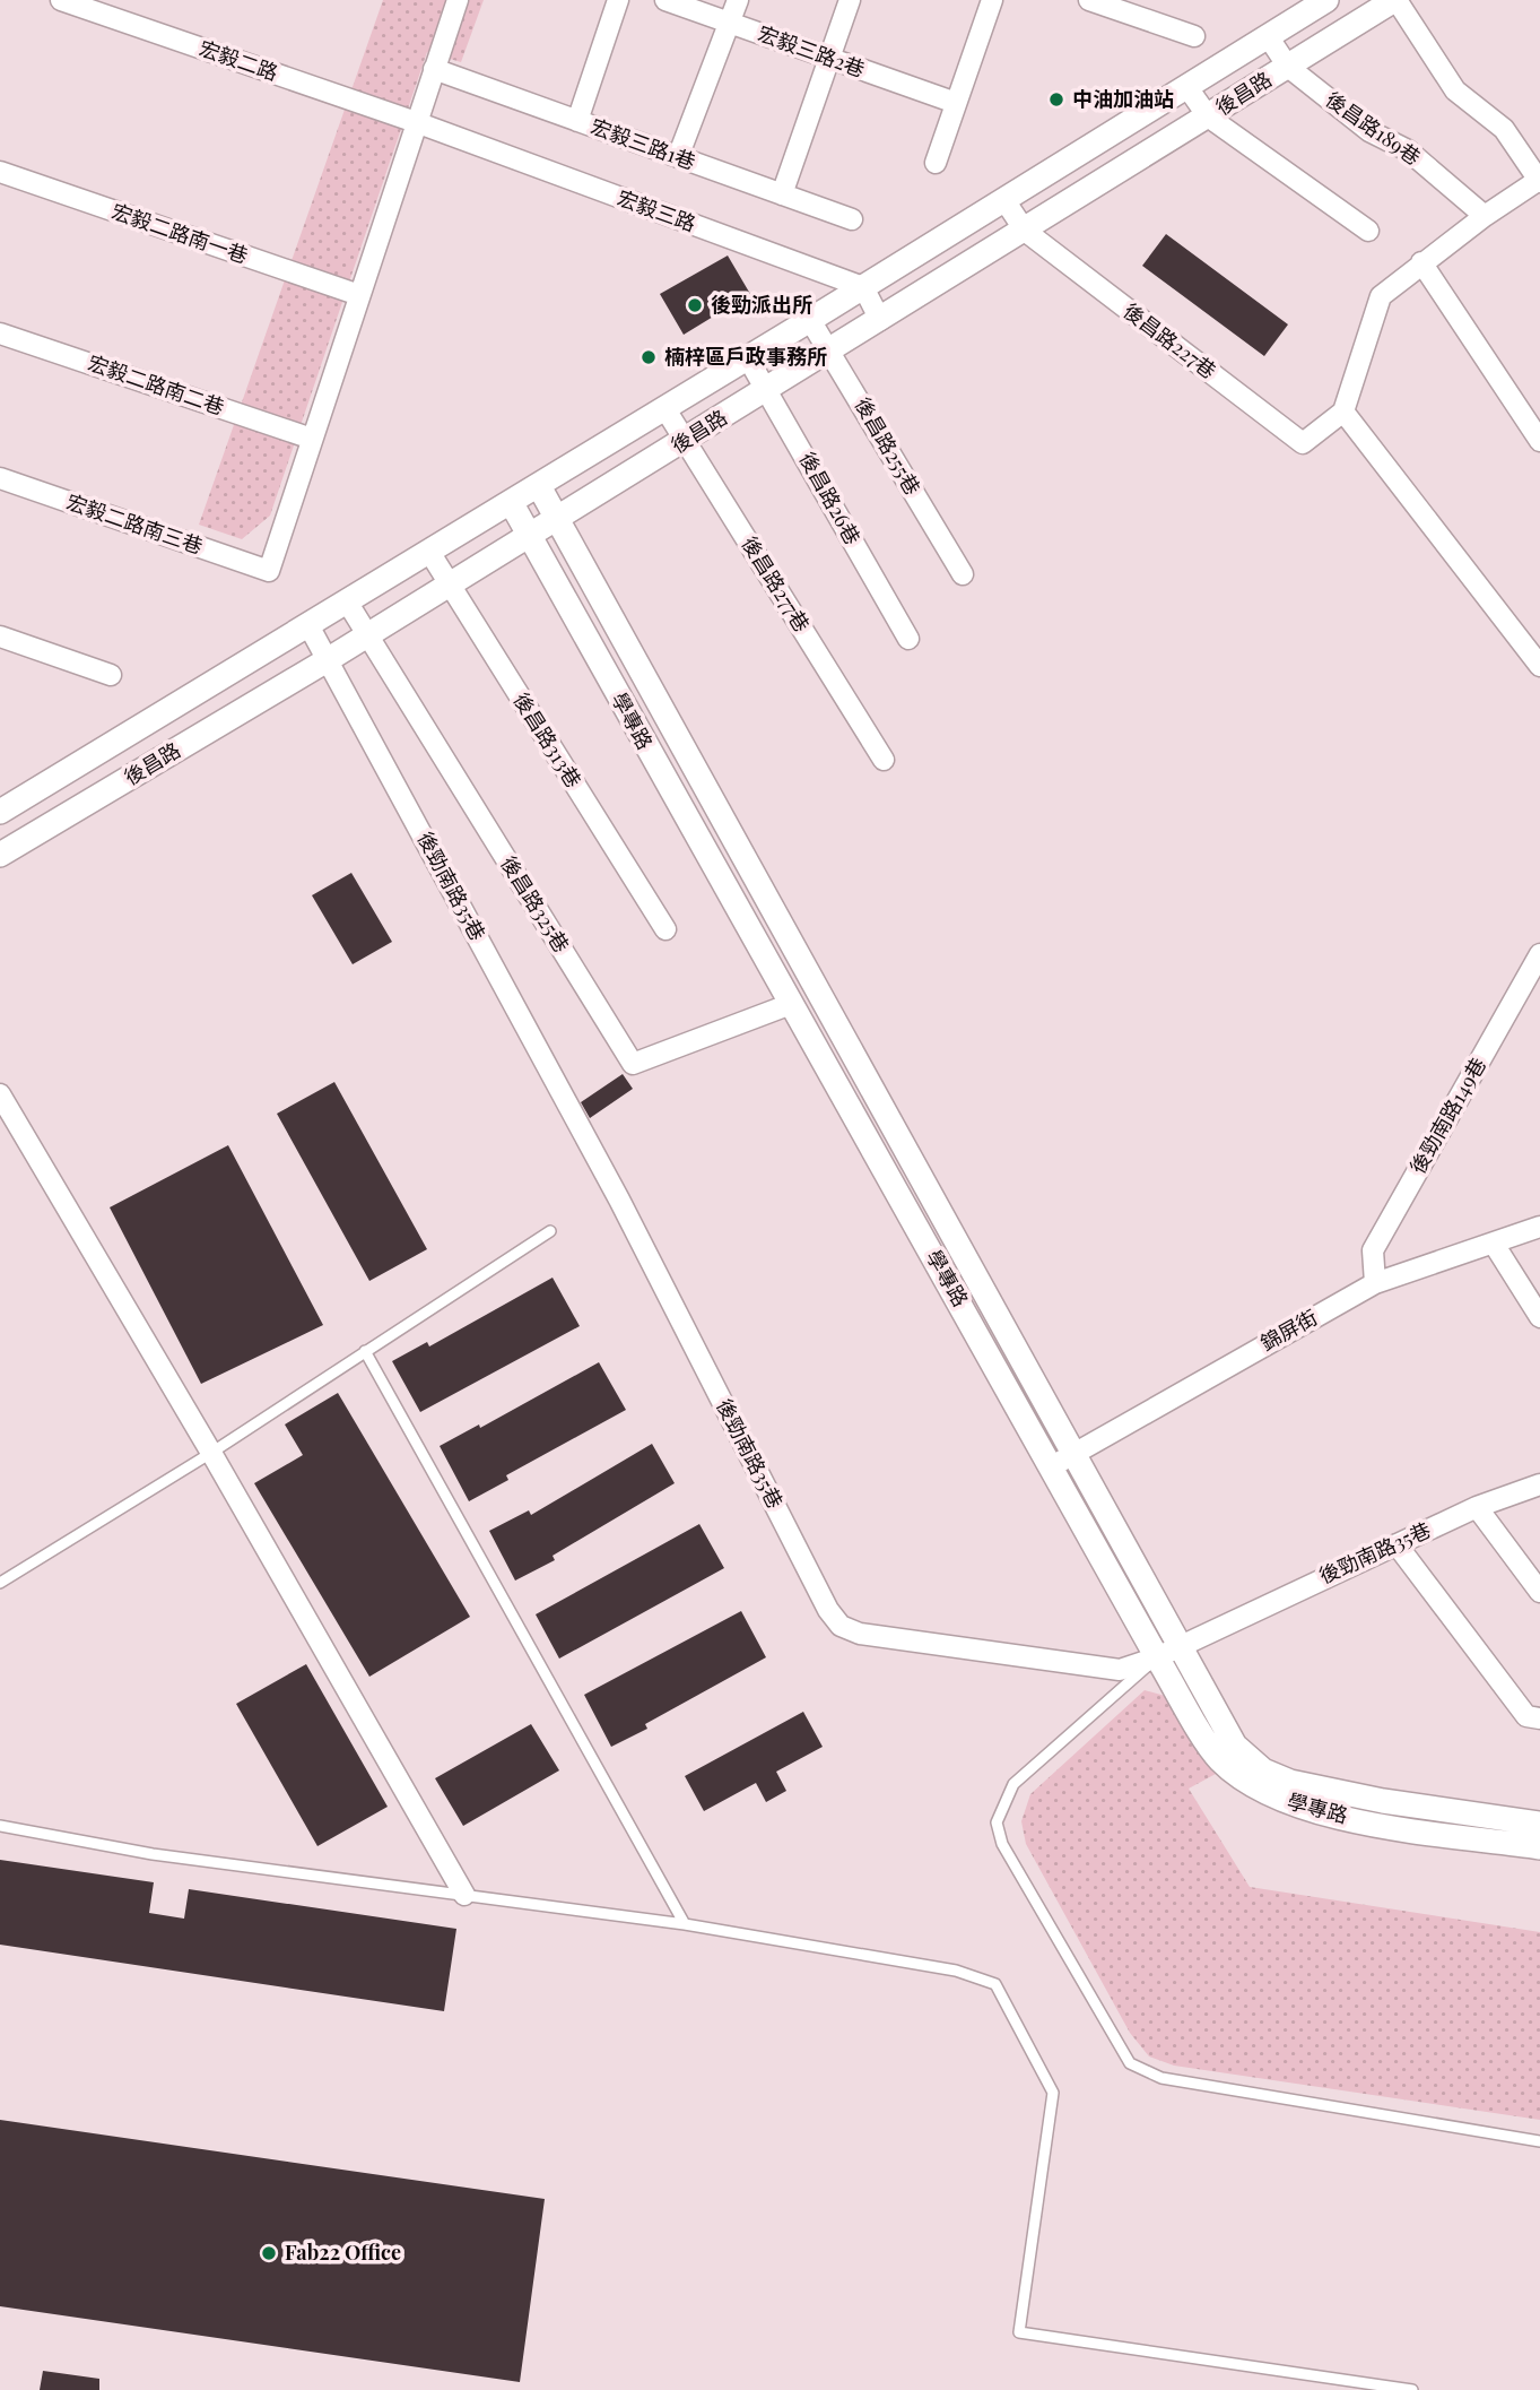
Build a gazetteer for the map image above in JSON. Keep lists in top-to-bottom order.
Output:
{
  "streets": {
    "street": [
      "宏毅三路2巷",
      "宏毅二路",
      "後昌路",
      "後昌路189巷",
      "宏毅三路1巷",
      "宏毅三路",
      "宏毅二路南一巷",
      "後昌路227巷",
      "宏毅二路南二巷",
      "後昌路255巷",
      "後昌路26巷",
      "宏毅二路南三巷",
      "後昌路277巷",
      "學專路",
      "後昌路313巷",
      "後勁南路35巷",
      "後昌路325巷",
      "後勁南路149巷",
      "錦屏街"
    ]
  },
  "crossings": [
    ["宏毅二路", "宏毅三路"],
    ["後昌路", "後昌路189巷"],
    ["後昌路", "宏毅三路"],
    ["後昌路", "後昌路227巷"],
    ["後昌路", "後昌路255巷"],
    ["後昌路", "後昌路26巷"],
    ["後昌路", "後昌路277巷"],
    ["後昌路", "學專路"],
    ["後昌路", "後昌路313巷"],
    ["後昌路", "後勁南路35巷"],
    ["後昌路", "後昌路325巷"],
    ["宏毅二路南二巷", "宏毅二路南三巷"],
    ["學專路", "後勁南路35巷"],
    ["學專路", "後昌路325巷"],
    ["學專路", "錦屏街"],
    ["後勁南路149巷", "錦屏街"]
  ],
  "places": [
    "中油加油站",
    "後勁派出所",
    "楠梓區戶政事務所",
    "Fab22 Office"
  ]
}
